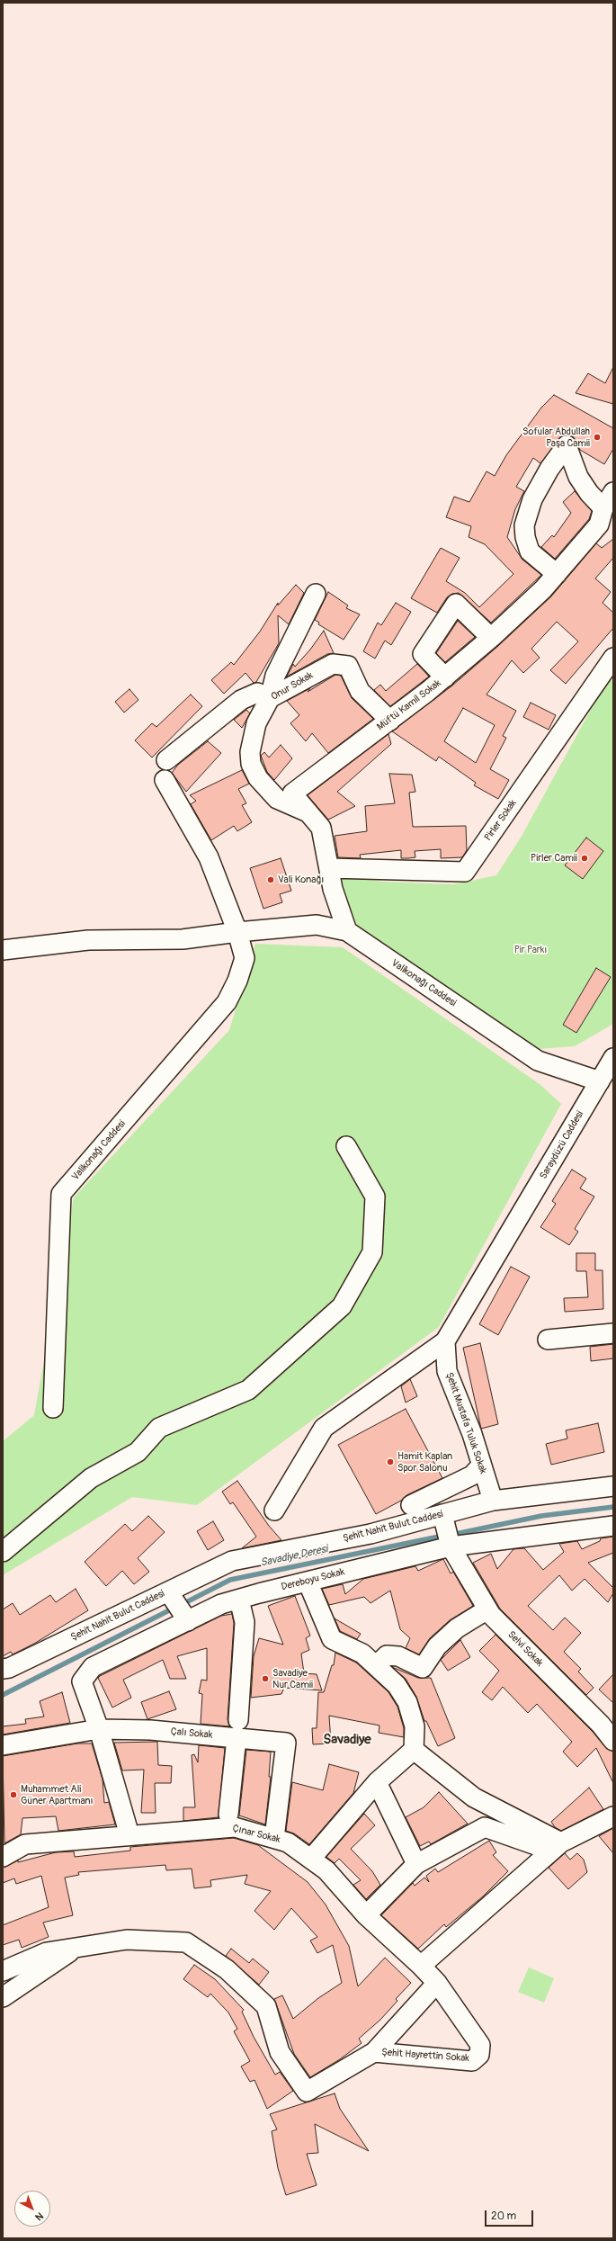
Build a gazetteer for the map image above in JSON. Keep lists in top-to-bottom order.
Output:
{
  "streets": {
    "street": [
      "Onur Sokak",
      "Müftü Kamil Sokak",
      "Pirler Sokak",
      "Valikonağı Caddesi",
      "Saraydüzü Caddesi",
      "Şehit Mustafa Tuluk Sokak",
      "Şehit Nahit Bulut Caddesi",
      "Dereboyu Sokak",
      "Selvi Sokak",
      "Çalı Sokak",
      "Çınar Sokak",
      "Şehit Hayrettin Sokak"
    ]
  },
  "crossings": [
    ["Onur Sokak", "Müftü Kamil Sokak"],
    ["Müftü Kamil Sokak", "Pirler Sokak"],
    ["Müftü Kamil Sokak", "Valikonağı Caddesi"],
    ["Valikonağı Caddesi", "Saraydüzü Caddesi"],
    ["Saraydüzü Caddesi", "Şehit Mustafa Tuluk Sokak"],
    ["Şehit Mustafa Tuluk Sokak", "Şehit Nahit Bulut Caddesi"],
    ["Şehit Nahit Bulut Caddesi", "Selvi Sokak"],
    ["Dereboyu Sokak", "Selvi Sokak"],
    ["Dereboyu Sokak", "Çalı Sokak"],
    ["Çalı Sokak", "Çınar Sokak"],
    ["Çınar Sokak", "Şehit Hayrettin Sokak"]
  ],
  "districts": ["Savadiye"],
  "water": ["Savadiye Deresi"],
  "parks": ["Pir Parkı"],
  "places": [
    "Sofular Abdullah Paşa Camii",
    "Pirler Camii",
    "Vali Konağı",
    "Hamit Kaplan Spor Salonu",
    "Savadiye Nur Camii",
    "Muhammet Ali Güner Apartmanı"
  ],
  "scale_bar": "20 m",
  "north": "bottom right"
}
